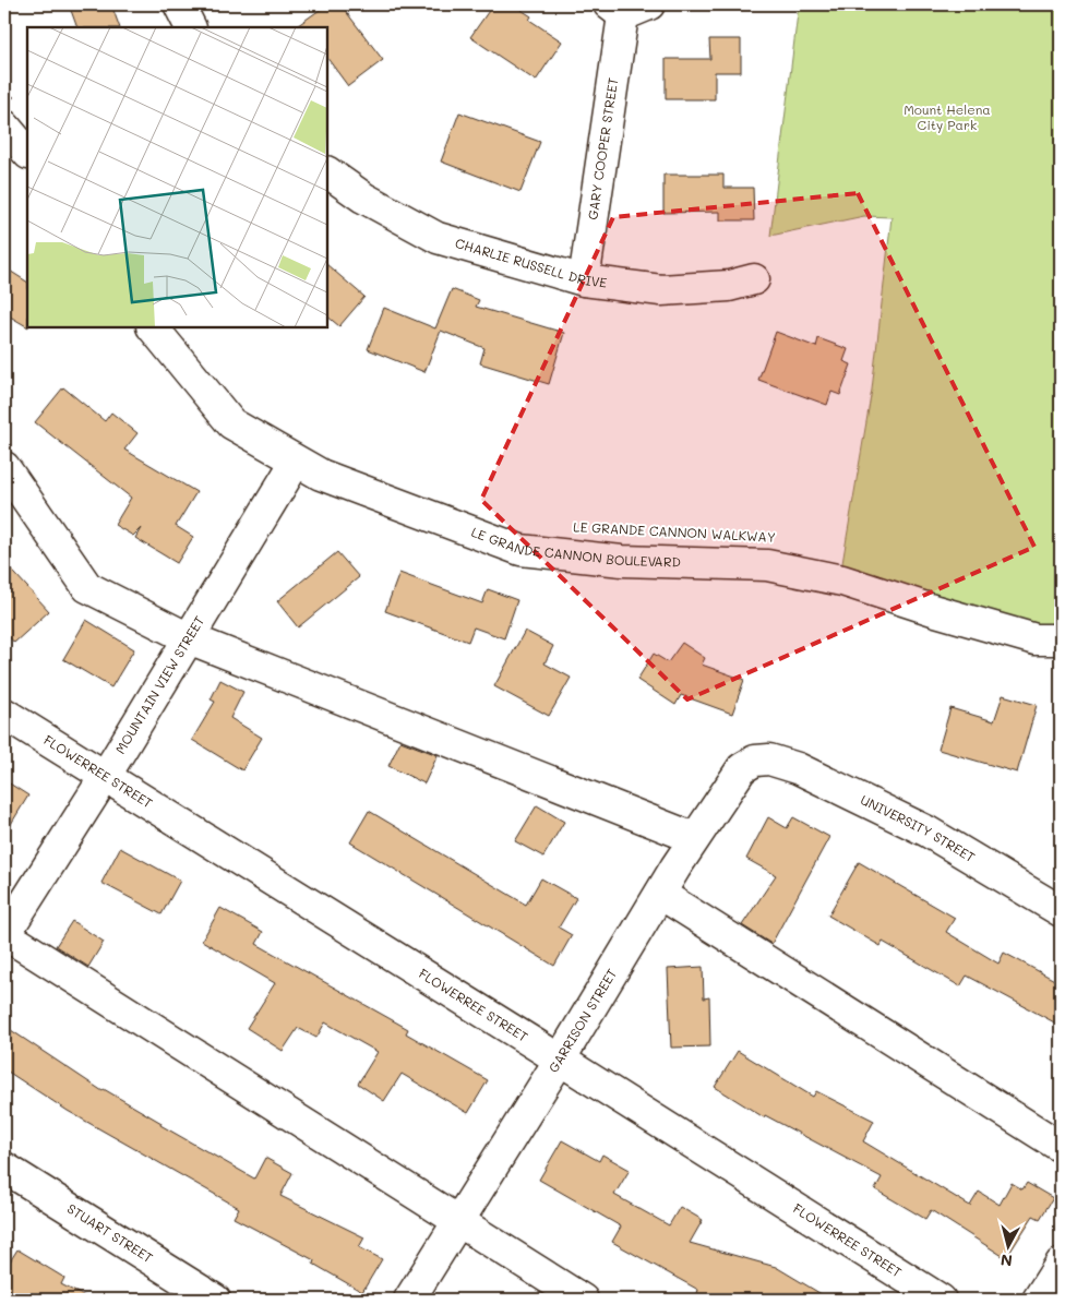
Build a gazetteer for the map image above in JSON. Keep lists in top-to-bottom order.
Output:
{
  "streets": {
    "street": [
      "GARY COOPER STREET",
      "CHARLIE RUSSELL DRIVE",
      "LE GRANDE CANNON BOULEVARD",
      "MOUNTAIN VIEW STREET",
      "FLOWERREE STREET",
      "UNIVERSITY STREET",
      "GARRISON STREET",
      "STUART STREET"
    ]
  },
  "crossings": [
    ["GARY COOPER STREET", "CHARLIE RUSSELL DRIVE"],
    ["LE GRANDE CANNON BOULEVARD", "MOUNTAIN VIEW STREET"],
    ["MOUNTAIN VIEW STREET", "FLOWERREE STREET"],
    ["FLOWERREE STREET", "GARRISON STREET"],
    ["UNIVERSITY STREET", "GARRISON STREET"]
  ],
  "parks": ["Mount Helena City Park"],
  "north": "bottom"
}
